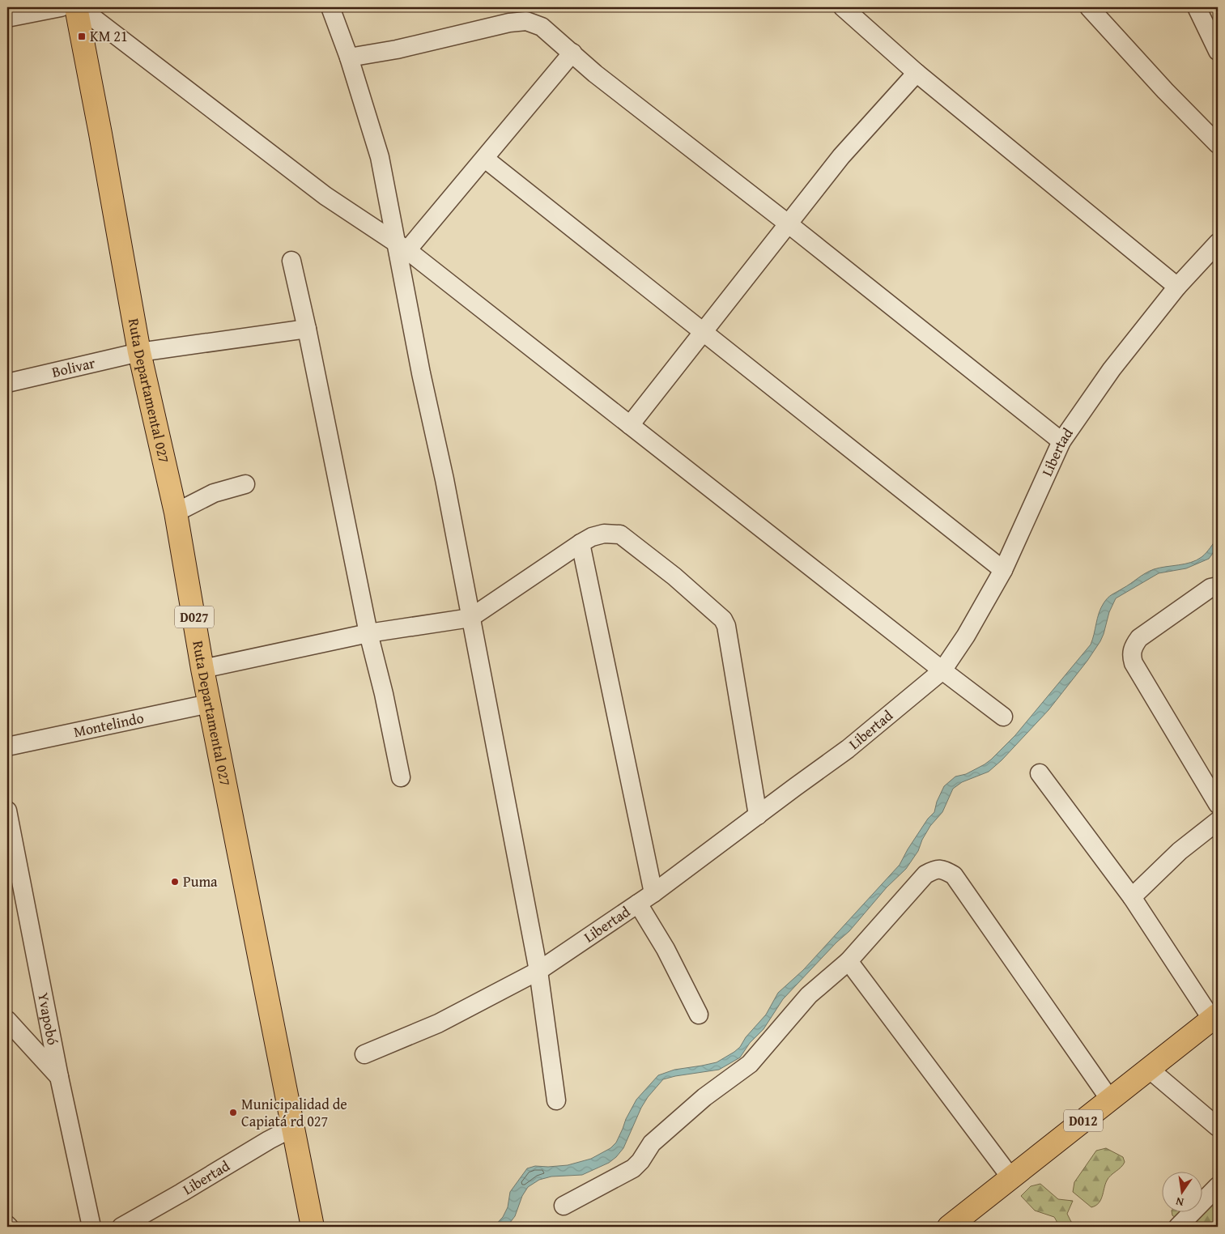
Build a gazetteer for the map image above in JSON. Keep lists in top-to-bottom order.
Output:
{
  "streets": {
    "main road": ["Ruta Departamental 027", "D027", "D012"],
    "street": [
      "Bolivar",
      "Libertad",
      "Montelindo",
      "Yvapobó"
    ]
  },
  "crossings": [
    ["Bolivar", "Ruta Departamental 027"],
    ["Ruta Departamental 027", "Libertad"],
    ["Ruta Departamental 027", "Montelindo"]
  ],
  "places": {
    "transit": ["KM 21"],
    "other": ["Puma", "Municipalidad de Capiatá rd 027"]
  },
  "north": "bottom"
}
